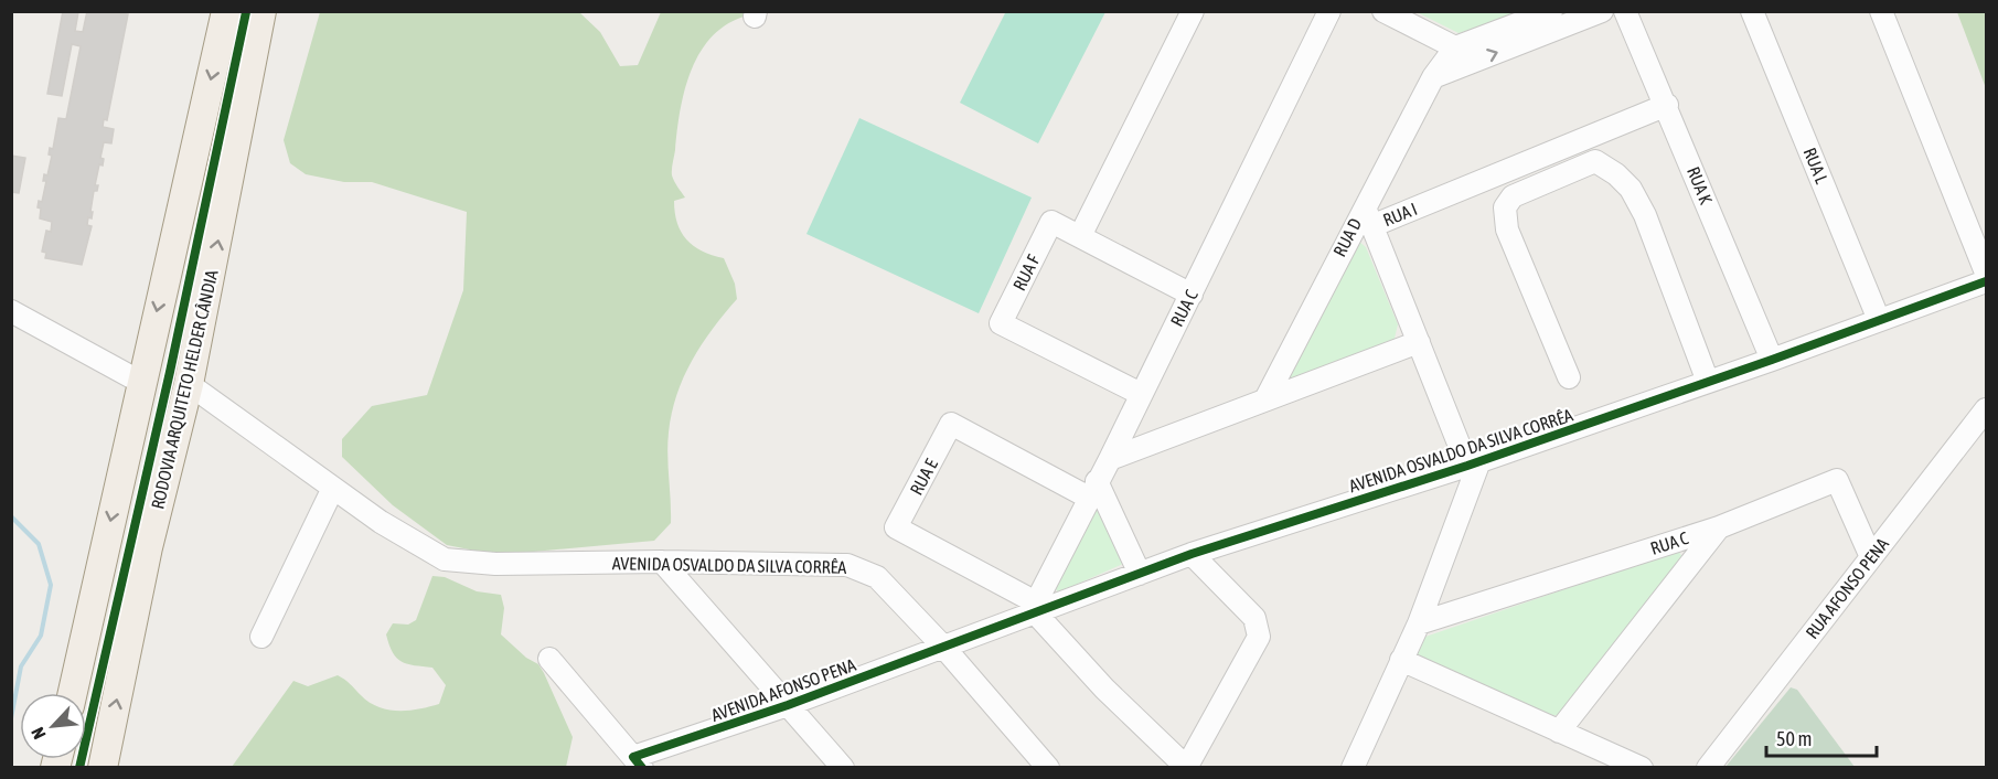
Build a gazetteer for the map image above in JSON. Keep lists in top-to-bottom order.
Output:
{
  "streets": {
    "main road": ["RODOVIA ARQUITETO HELDER CÂNDIA"],
    "street": [
      "RUA L",
      "RUA K",
      "RUA I",
      "RUA D",
      "RUA F",
      "RUA C",
      "AVENIDA OSVALDO DA SILVA CORRÊA",
      "RUA E",
      "RUA AFONSO PENA",
      "AVENIDA AFONSO PENA"
    ]
  },
  "crossings": [
    ["RUA L", "AVENIDA OSVALDO DA SILVA CORRÊA"],
    ["RUA K", "RUA I"],
    ["RUA K", "AVENIDA OSVALDO DA SILVA CORRÊA"],
    ["RUA I", "AVENIDA OSVALDO DA SILVA CORRÊA"],
    ["RUA F", "RUA C"],
    ["RUA C", "AVENIDA OSVALDO DA SILVA CORRÊA"],
    ["RUA C", "RUA E"],
    ["RUA C", "RUA AFONSO PENA"],
    ["RODOVIA ARQUITETO HELDER CÂNDIA", "AVENIDA OSVALDO DA SILVA CORRÊA"],
    ["AVENIDA OSVALDO DA SILVA CORRÊA", "RUA E"],
    ["AVENIDA OSVALDO DA SILVA CORRÊA", "AVENIDA AFONSO PENA"]
  ],
  "scale_bar": "50 m",
  "north": "bottom left"
}
